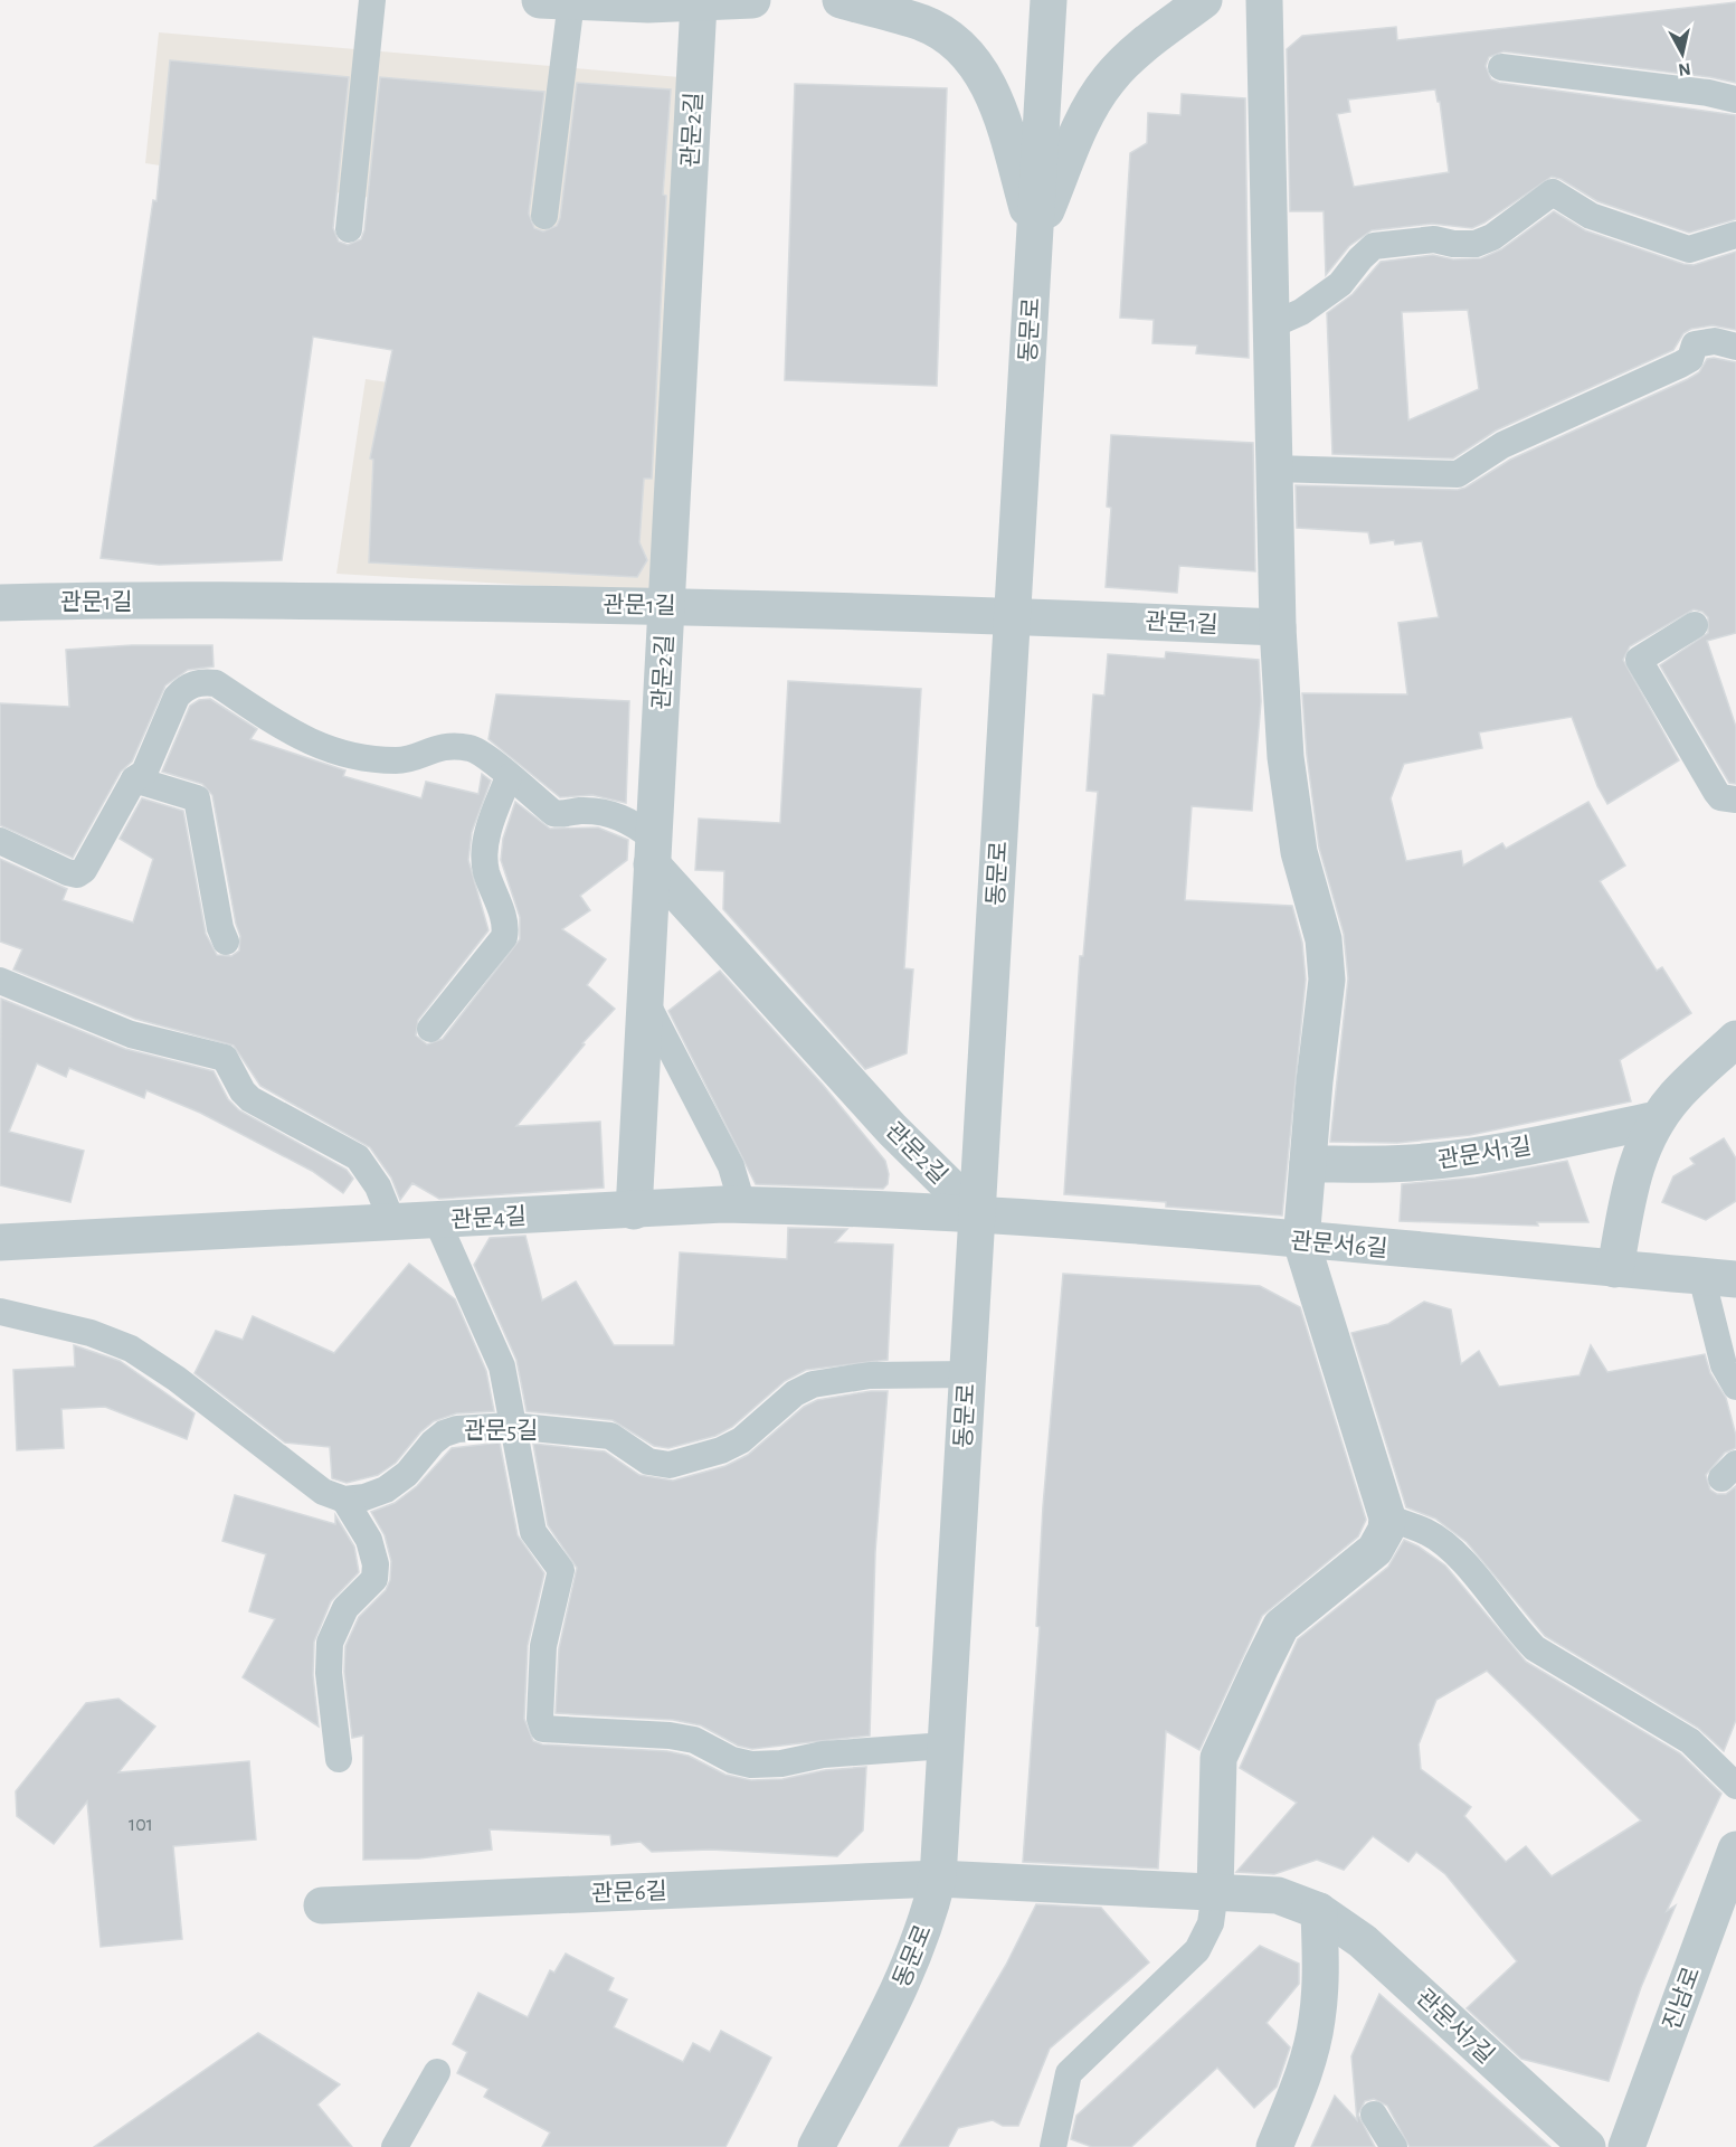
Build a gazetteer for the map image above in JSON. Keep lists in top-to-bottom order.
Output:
{
  "streets": {
    "street": [
      "관문2길",
      "동문로",
      "관문1길",
      "관문서1길",
      "관문4길",
      "관문서6길",
      "관문6길",
      "진남로",
      "관문서7길"
    ],
    "lane": ["관문5길"]
  },
  "crossings": [
    ["관문2길", "동문로"],
    ["관문2길", "관문1길"],
    ["관문2길", "관문4길"],
    ["관문2길", "관문서6길"],
    ["동문로", "관문1길"],
    ["동문로", "관문4길"],
    ["동문로", "관문서6길"],
    ["동문로", "관문5길"],
    ["동문로", "관문6길"],
    ["동문로", "관문서7길"],
    ["관문4길", "관문서6길"],
    ["관문6길", "관문서7길"]
  ],
  "house_numbers": ["101"],
  "north": "bottom"
}
